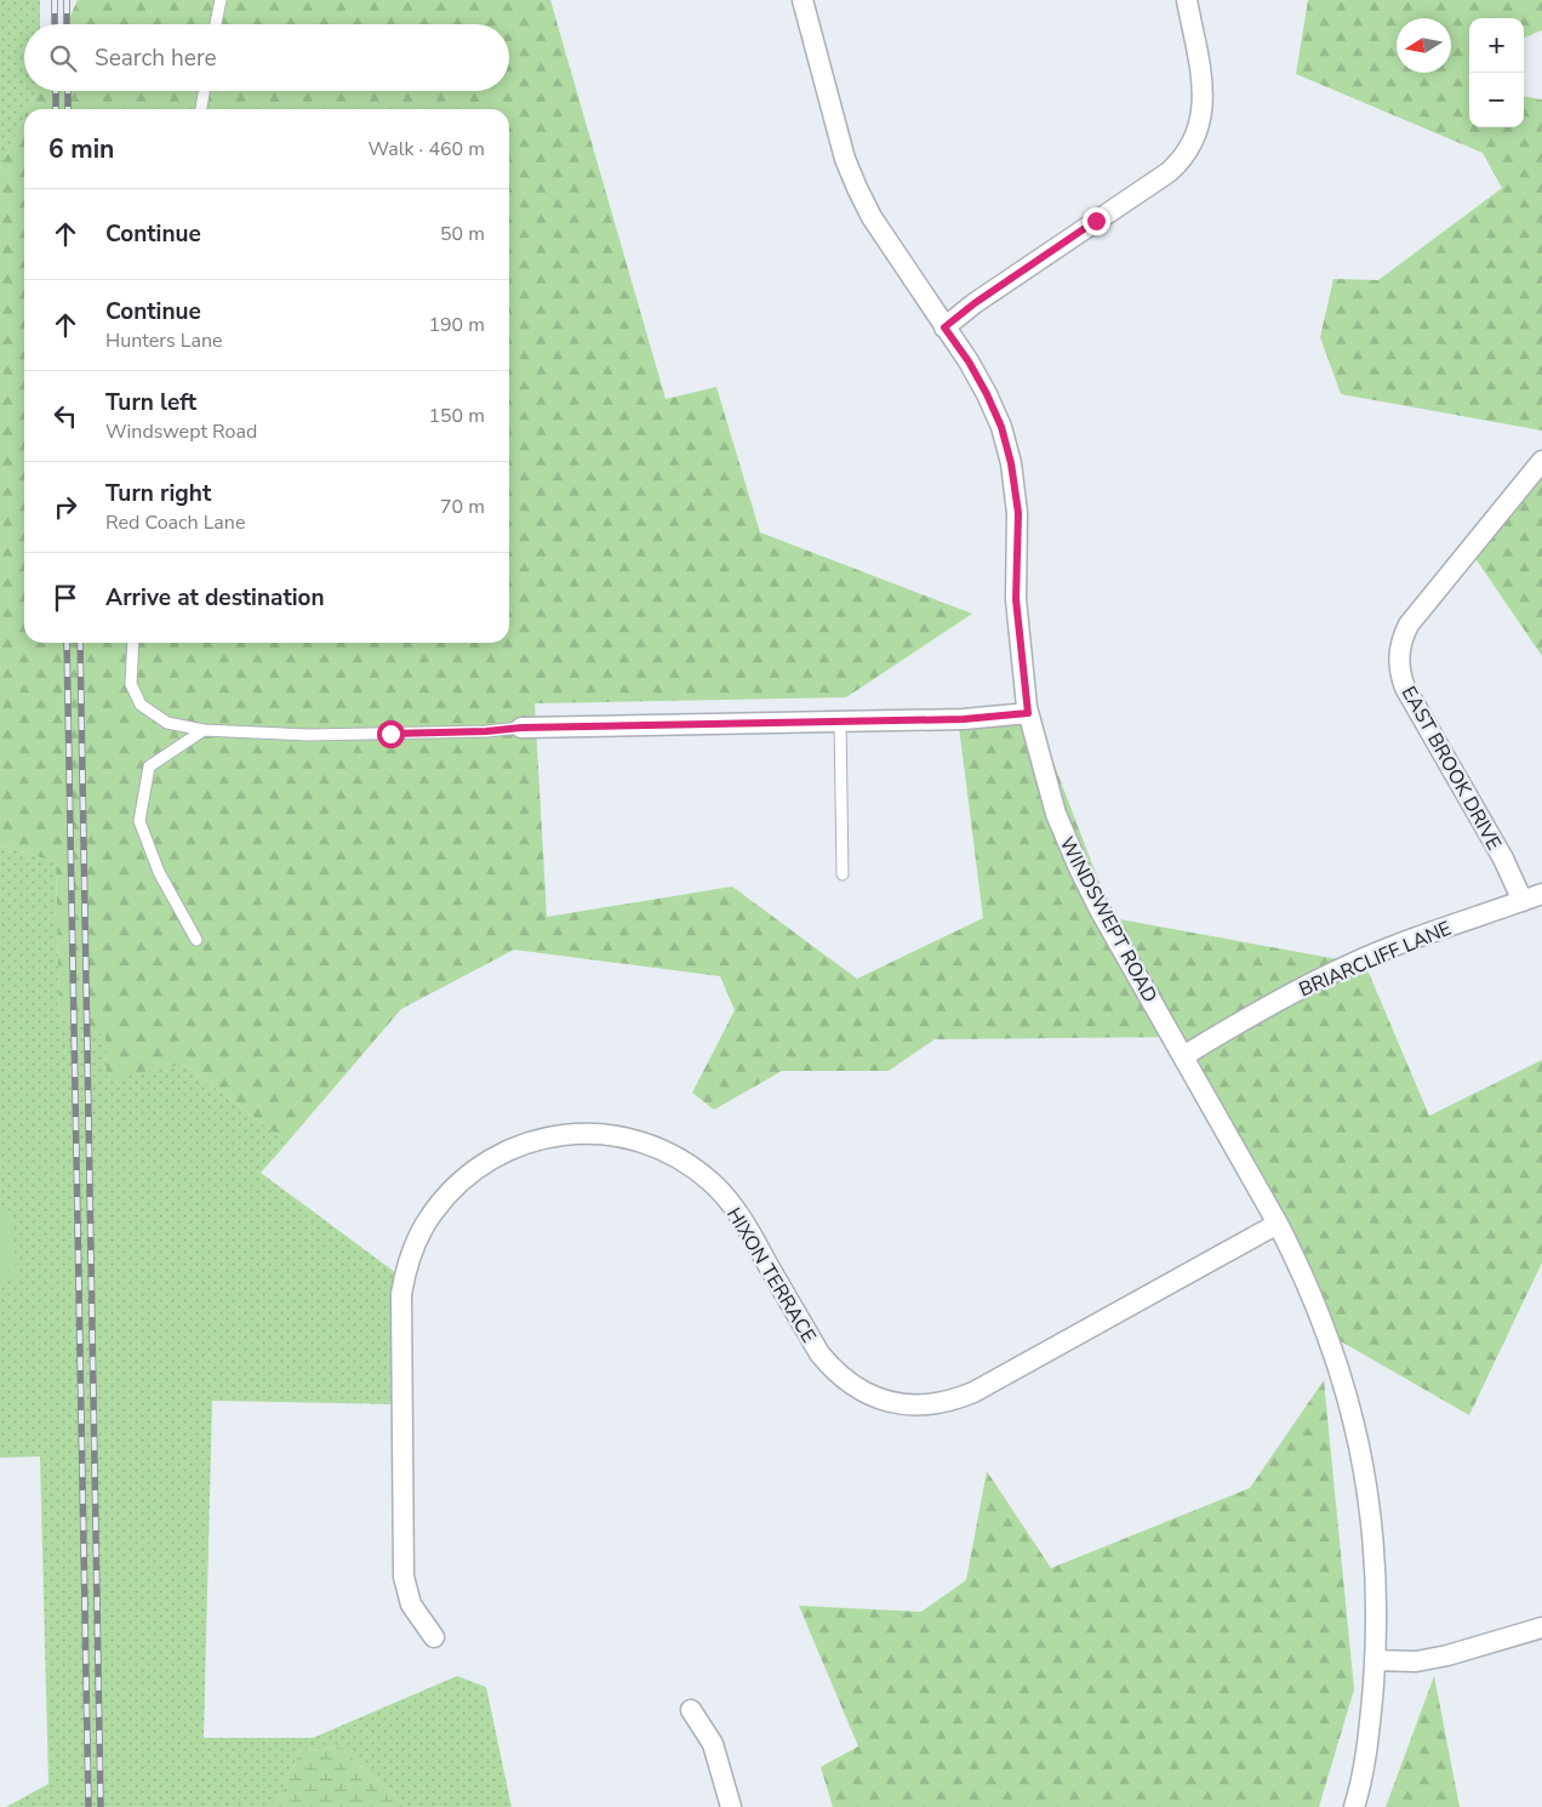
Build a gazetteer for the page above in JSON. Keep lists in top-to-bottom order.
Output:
{
  "streets": {
    "street": [
      "EAST BROOK DRIVE",
      "WINDSWEPT ROAD",
      "BRIARCLIFF LANE",
      "HIXON TERRACE"
    ]
  },
  "crossings": [
    ["EAST BROOK DRIVE", "BRIARCLIFF LANE"],
    ["WINDSWEPT ROAD", "BRIARCLIFF LANE"],
    ["WINDSWEPT ROAD", "HIXON TERRACE"]
  ],
  "north": "left",
  "page": {
    "map_buttons": ["+", "−"],
    "search": "Search here",
    "heading": ["6 min", "Walk · 460 m"],
    "list": [
      ["Continue", "50 m"],
      ["Continue", "Hunters Lane", "190 m"],
      ["Turn left", "Windswept Road", "150 m"],
      ["Turn right", "Red Coach Lane", "70 m"],
      "Arrive at destination"
    ]
  }
}
